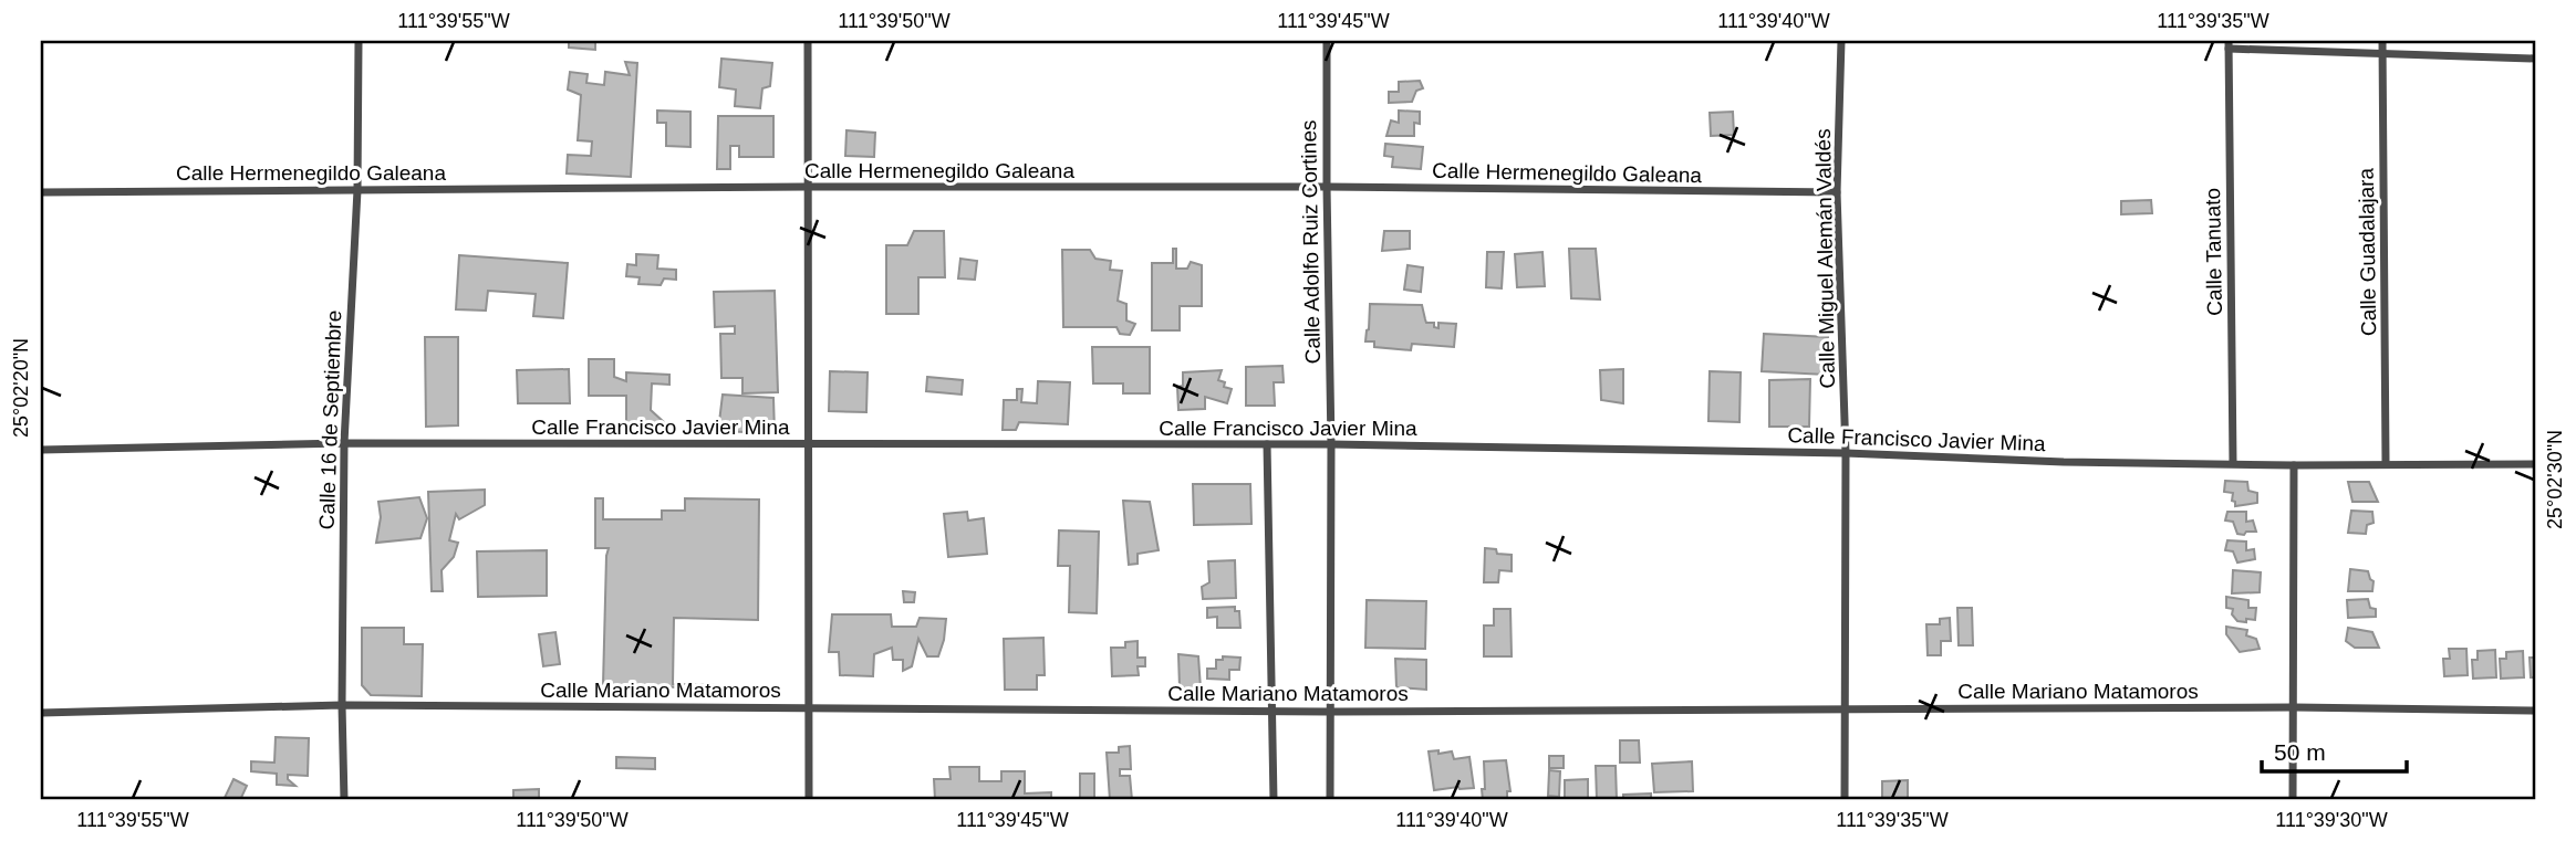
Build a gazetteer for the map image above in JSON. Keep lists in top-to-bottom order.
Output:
{
  "streets": {
    "street": [
      "Calle Hermenegildo Galeana",
      "Calle Adolfo Ruiz Cortines",
      "Calle Tanuato",
      "Calle Guadalajara",
      "Calle Miguel Alemán Valdés",
      "Calle 16 de Septiembre",
      "Calle Francisco Javier Mina",
      "Calle Mariano Matamoros"
    ]
  },
  "crossings": [
    ["Calle Hermenegildo Galeana", "Calle Adolfo Ruiz Cortines"],
    ["Calle Hermenegildo Galeana", "Calle Miguel Alemán Valdés"],
    ["Calle Hermenegildo Galeana", "Calle 16 de Septiembre"],
    ["Calle Adolfo Ruiz Cortines", "Calle Francisco Javier Mina"],
    ["Calle Adolfo Ruiz Cortines", "Calle Mariano Matamoros"],
    ["Calle Tanuato", "Calle Francisco Javier Mina"],
    ["Calle Guadalajara", "Calle Francisco Javier Mina"],
    ["Calle Miguel Alemán Valdés", "Calle Francisco Javier Mina"],
    ["Calle Miguel Alemán Valdés", "Calle Mariano Matamoros"],
    ["Calle 16 de Septiembre", "Calle Francisco Javier Mina"],
    ["Calle 16 de Septiembre", "Calle Mariano Matamoros"]
  ],
  "scale_bar": "50 m",
  "coordinates": [
    "111°39'55\"W",
    "111°39'50\"W",
    "111°39'45\"W",
    "111°39'40\"W",
    "111°39'35\"W",
    "25°02'20\"N",
    "25°02'30\"N",
    "111°39'30\"W"
  ]
}
